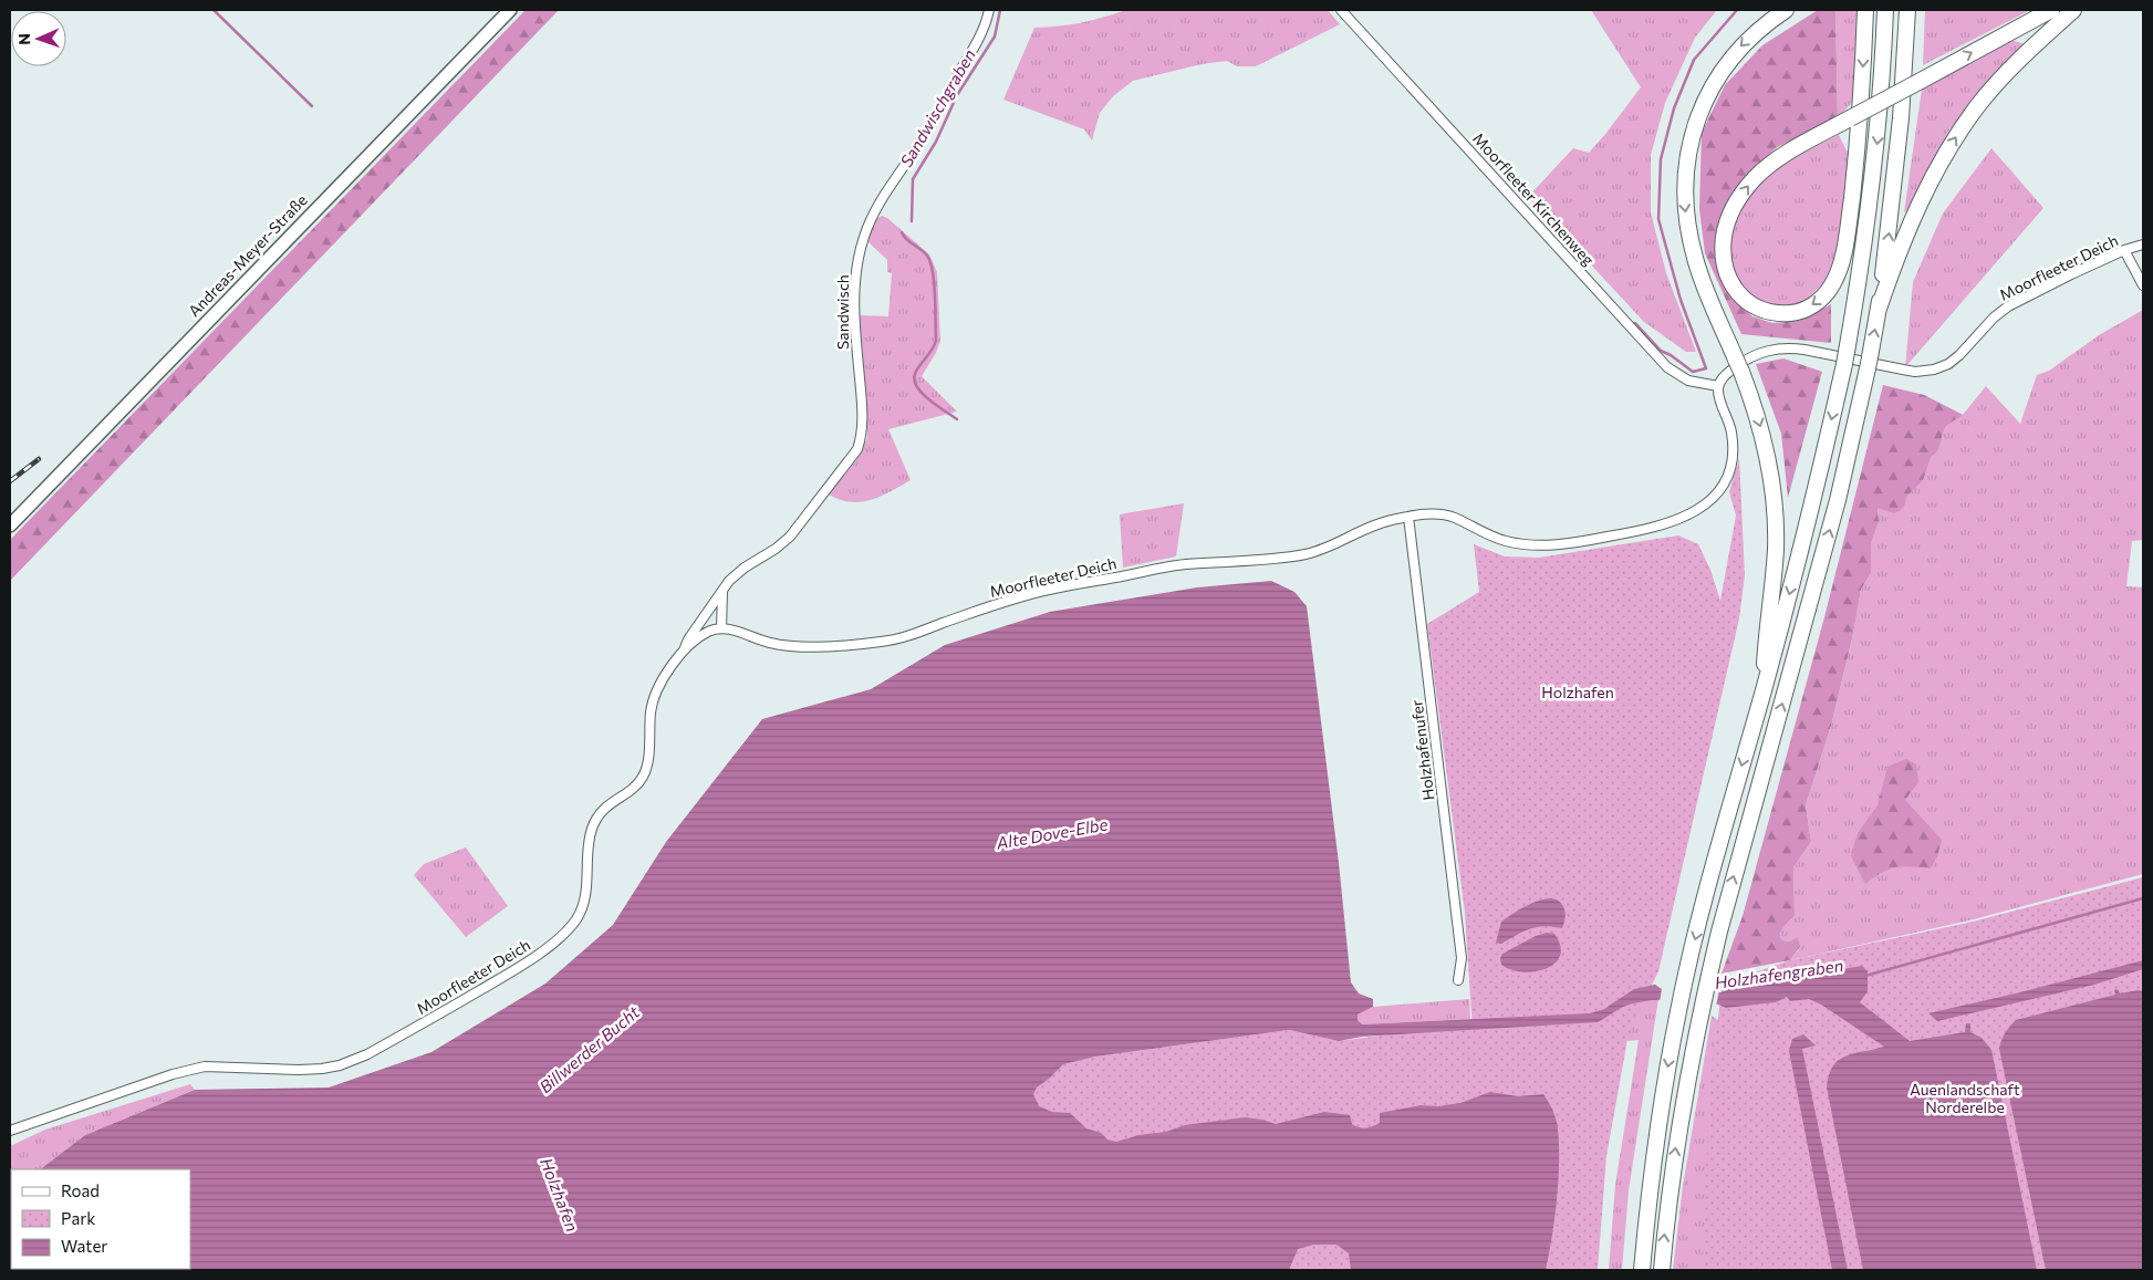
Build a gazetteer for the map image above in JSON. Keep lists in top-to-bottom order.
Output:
{
  "streets": {
    "main road": ["Andreas-Meyer-Straße"],
    "street": [
      "Moorfleeter Kirchenweg",
      "Moorfleeter Deich",
      "Sandwisch",
      "Holzhafenufer"
    ]
  },
  "crossings": [
    ["Moorfleeter Kirchenweg", "Moorfleeter Deich"],
    ["Moorfleeter Deich", "Sandwisch"],
    ["Moorfleeter Deich", "Holzhafenufer"]
  ],
  "water": [
    "Sandwischgraben",
    "Alte Dove-Elbe",
    "Holzhafengraben",
    "Billwerder Bucht",
    "Holzhafen"
  ],
  "parks": ["Holzhafen", "Auenlandschaft Norderelbe"],
  "legend": ["Road", "Park", "Water"],
  "north": "left"
}
